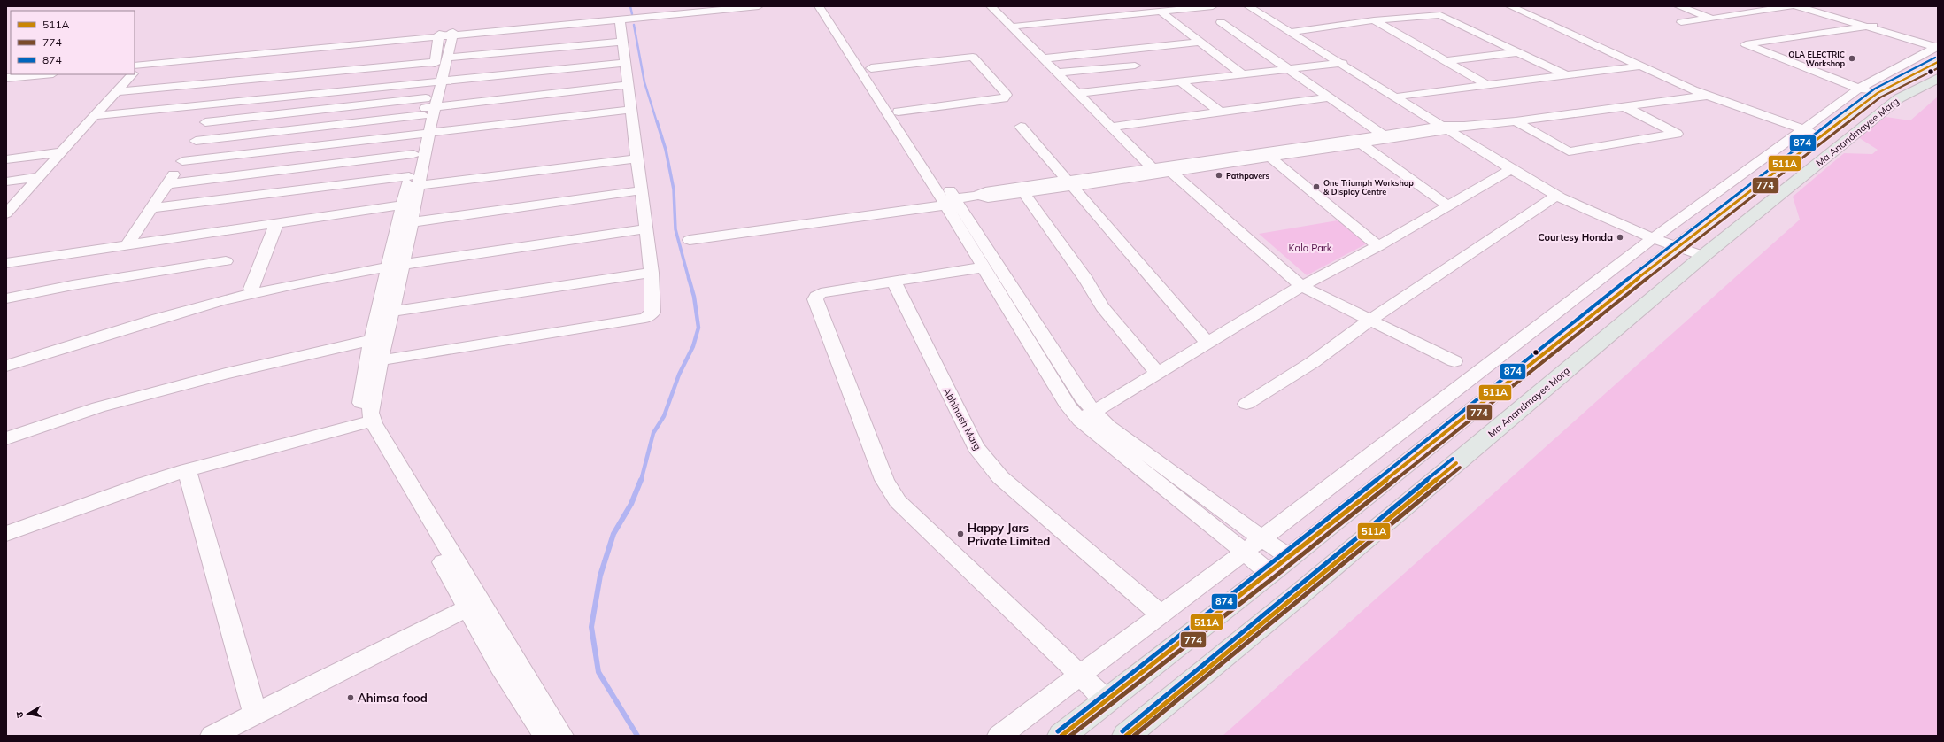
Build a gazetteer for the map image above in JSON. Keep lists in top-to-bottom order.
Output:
{
  "streets": {
    "main road": ["Ma Anandmayee Marg"],
    "street": ["Abhinash Marg"]
  },
  "parks": ["Kala Park"],
  "places": [
    "OLA ELECTRIC Workshop",
    "Pathpavers",
    "One Triumph Workshop & Display Centre",
    "Courtesy Honda",
    "Happy Jars Private Limited",
    "Ahimsa food"
  ],
  "lines": ["transit line 874", "transit line 511A", "transit line 774"],
  "legend": ["511A", "774", "874"],
  "north": "left"
}
